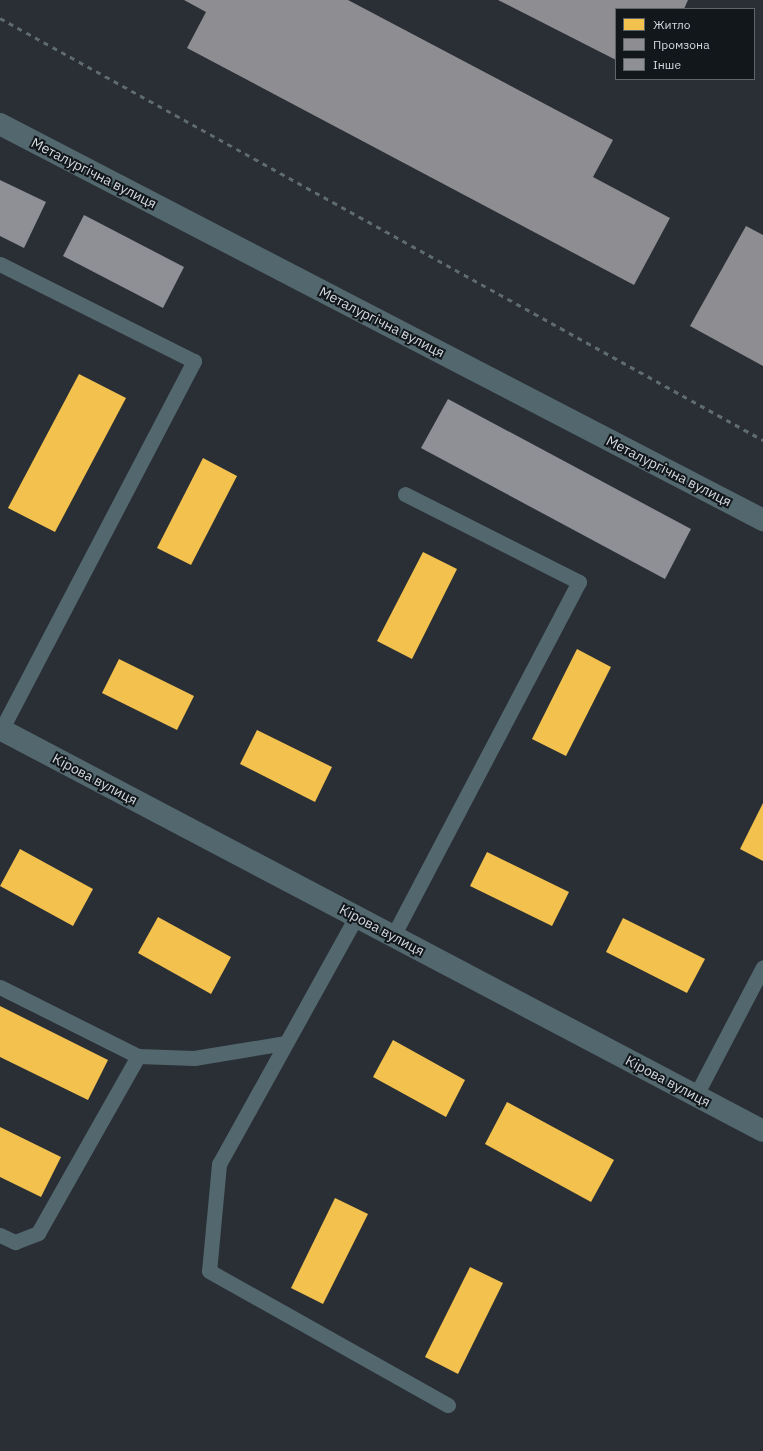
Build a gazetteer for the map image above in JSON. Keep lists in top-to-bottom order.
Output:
{
  "streets": {
    "street": ["Металургічна вулиця", "Кірова вулиця"]
  },
  "legend": ["Житло", "Промзона", "Інше"]
}
